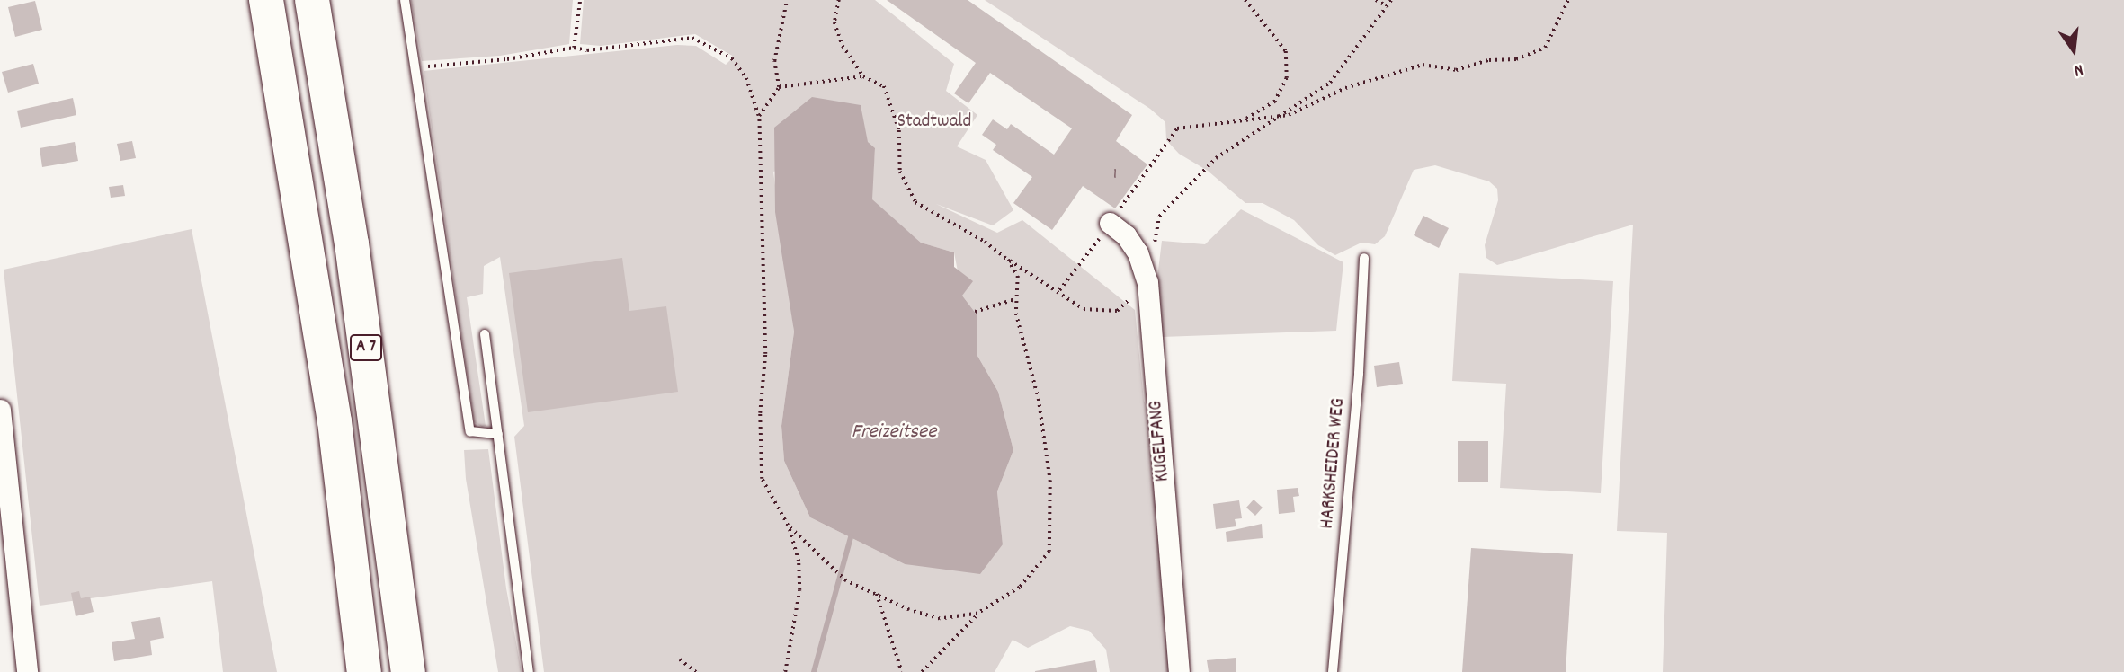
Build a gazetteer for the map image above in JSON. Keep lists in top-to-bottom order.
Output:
{
  "streets": {
    "highway": ["A 7"],
    "street": ["KUGELFANG"],
    "lane": ["HARKSHEIDER WEG"]
  },
  "water": ["Freizeitsee"],
  "parks": ["Stadtwald"],
  "house_numbers": ["1"],
  "north": "bottom"
}
